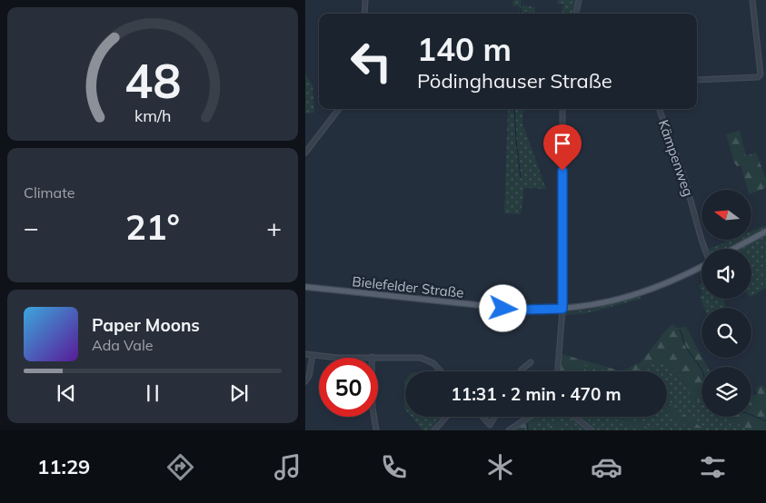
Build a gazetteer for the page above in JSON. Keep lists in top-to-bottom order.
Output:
{
  "streets": {
    "main road": ["Bielefelder Straße"],
    "street": ["Kämpenweg"]
  },
  "north": "left",
  "page": {
    "turn": ["140 m", "Pödinghauser Straße"],
    "tile": "Climate",
    "heat": ["−", "21°", "+"],
    "song": ["Paper Moons", "Ada Vale"],
    "limit": "50",
    "trip": "11:31 · 2 min · 470 m",
    "tabs": "11:29",
    "gauge": ["48", "km/h"]
  }
}
